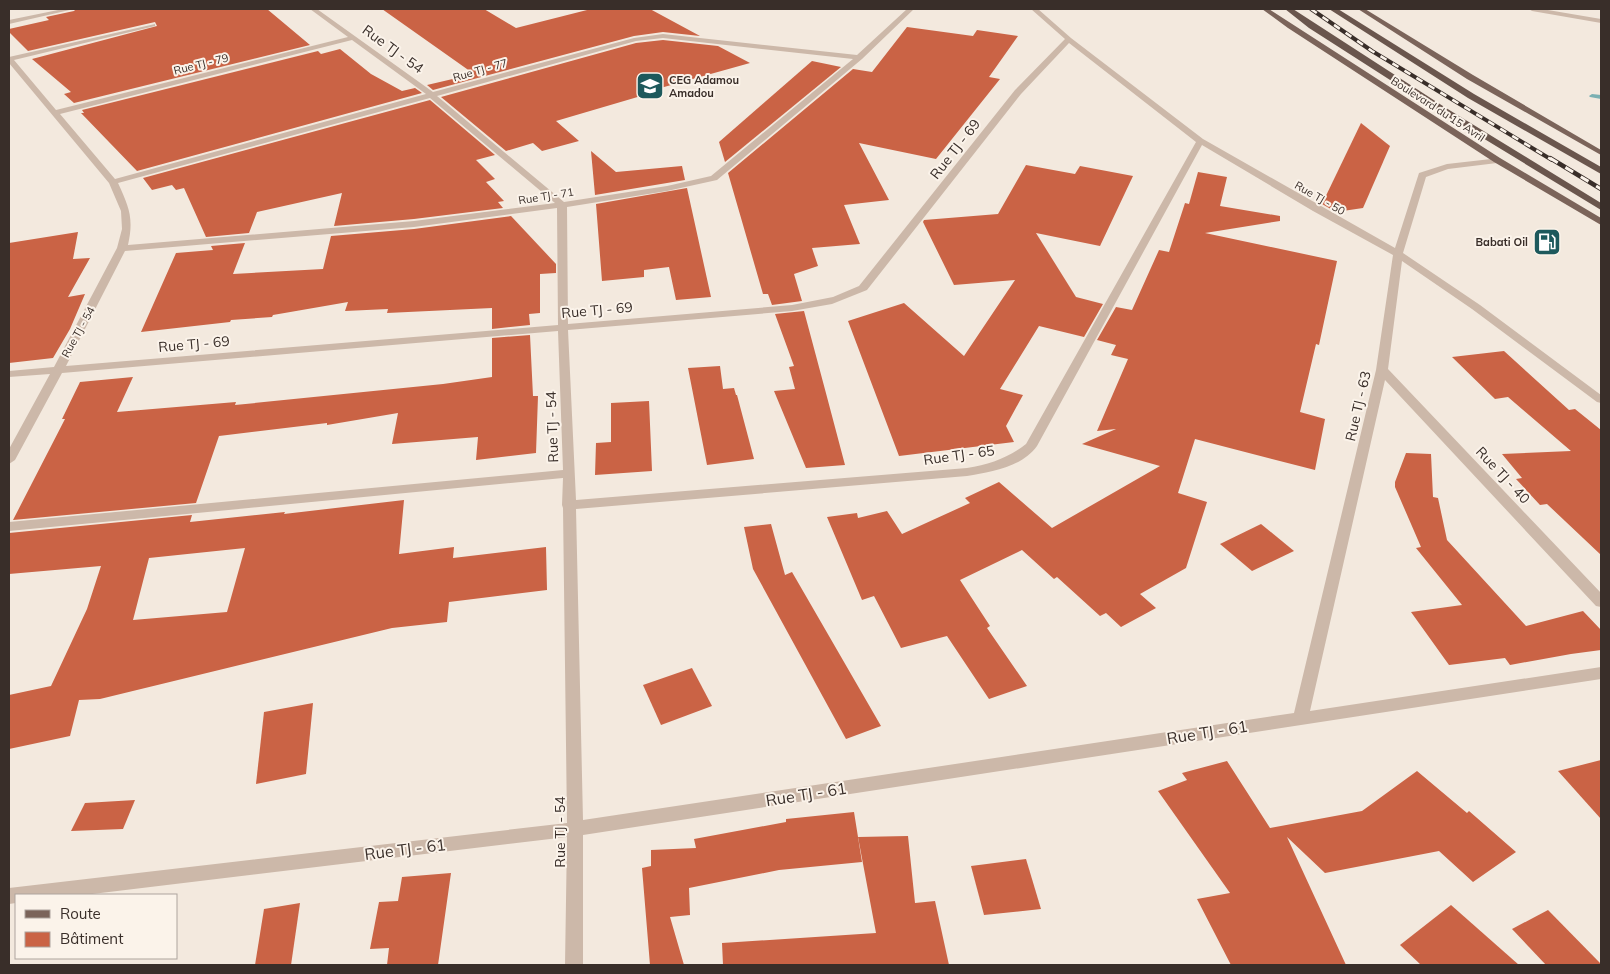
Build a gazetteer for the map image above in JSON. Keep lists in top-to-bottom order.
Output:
{
  "streets": {
    "highway": ["Boulevard du 15 Avril"],
    "street": [
      "Rue TJ - 54",
      "Rue TJ - 79",
      "Rue TJ - 77",
      "Rue TJ - 69",
      "Rue TJ - 71",
      "Rue TJ - 50",
      "Rue TJ - 63",
      "Rue TJ - 65",
      "Rue TJ - 40",
      "Rue TJ - 61"
    ]
  },
  "crossings": [
    ["Rue TJ - 54", "Rue TJ - 79"],
    ["Rue TJ - 54", "Rue TJ - 77"],
    ["Rue TJ - 54", "Rue TJ - 69"],
    ["Rue TJ - 54", "Rue TJ - 71"],
    ["Rue TJ - 54", "Rue TJ - 65"],
    ["Rue TJ - 54", "Rue TJ - 61"],
    ["Rue TJ - 77", "Rue TJ - 71"],
    ["Boulevard du 15 Avril", "Rue TJ - 63"],
    ["Rue TJ - 69", "Rue TJ - 50"],
    ["Rue TJ - 50", "Rue TJ - 63"],
    ["Rue TJ - 50", "Rue TJ - 65"],
    ["Rue TJ - 63", "Rue TJ - 40"],
    ["Rue TJ - 63", "Rue TJ - 61"]
  ],
  "places": {
    "school or university": ["CEG Adamou Amadou"],
    "fuel station": ["Babati Oil"]
  },
  "legend": ["Route", "Bâtiment"]
}
